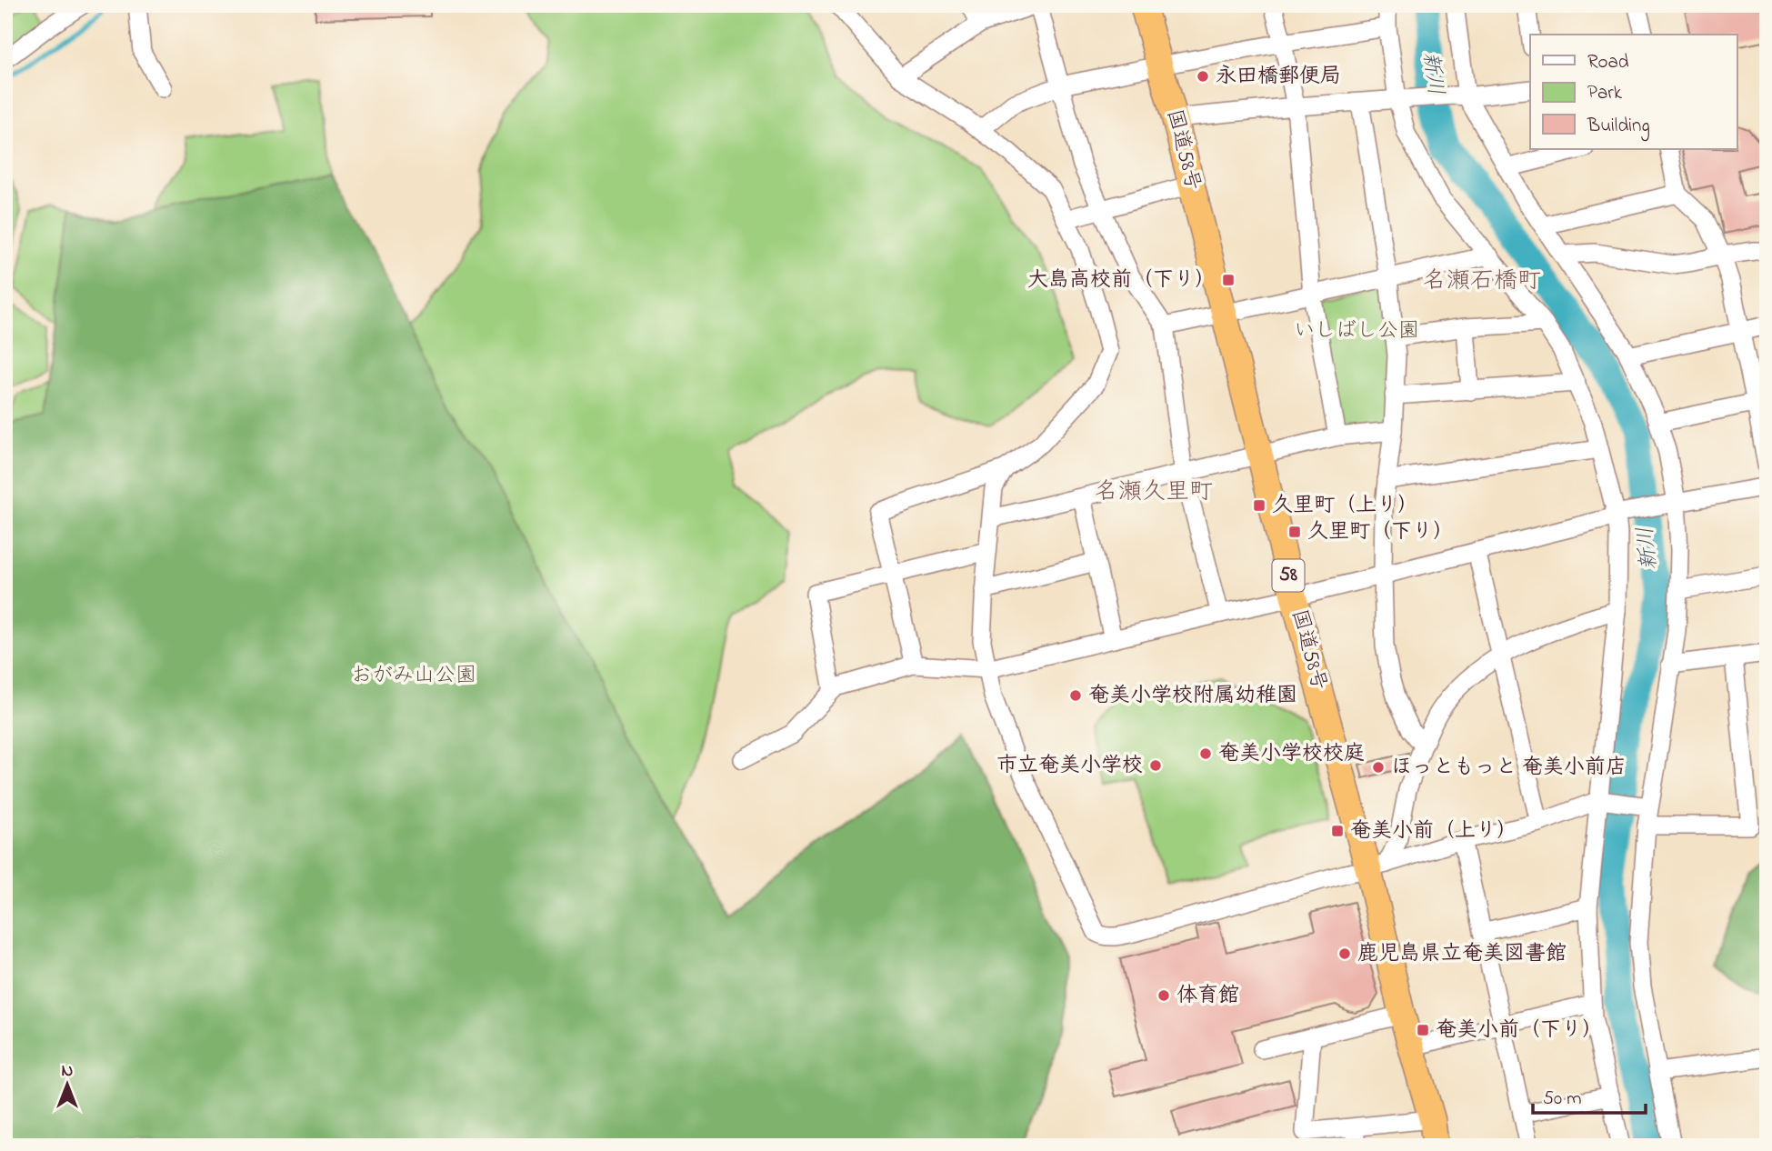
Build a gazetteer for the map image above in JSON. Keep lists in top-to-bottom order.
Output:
{
  "streets": {
    "highway": ["国道58号", "58"]
  },
  "districts": ["名瀬石橋町", "名瀬久里町"],
  "water": ["新川"],
  "parks": ["いしばし公園", "おがみ山公園"],
  "places": {
    "other": [
      "永田橋郵便局",
      "奄美小学校附属幼稚園",
      "奄美小学校校庭",
      "市立奄美小学校",
      "ほっともっと 奄美小前店",
      "鹿児島県立奄美図書館",
      "体育館"
    ],
    "transit": [
      "大島高校前（下り）",
      "久里町（上り）",
      "久里町（下り）",
      "奄美小前（上り）",
      "奄美小前（下り）"
    ]
  },
  "legend": ["Road", "Park", "Building"],
  "scale_bar": "50 m",
  "north": "top"
}
